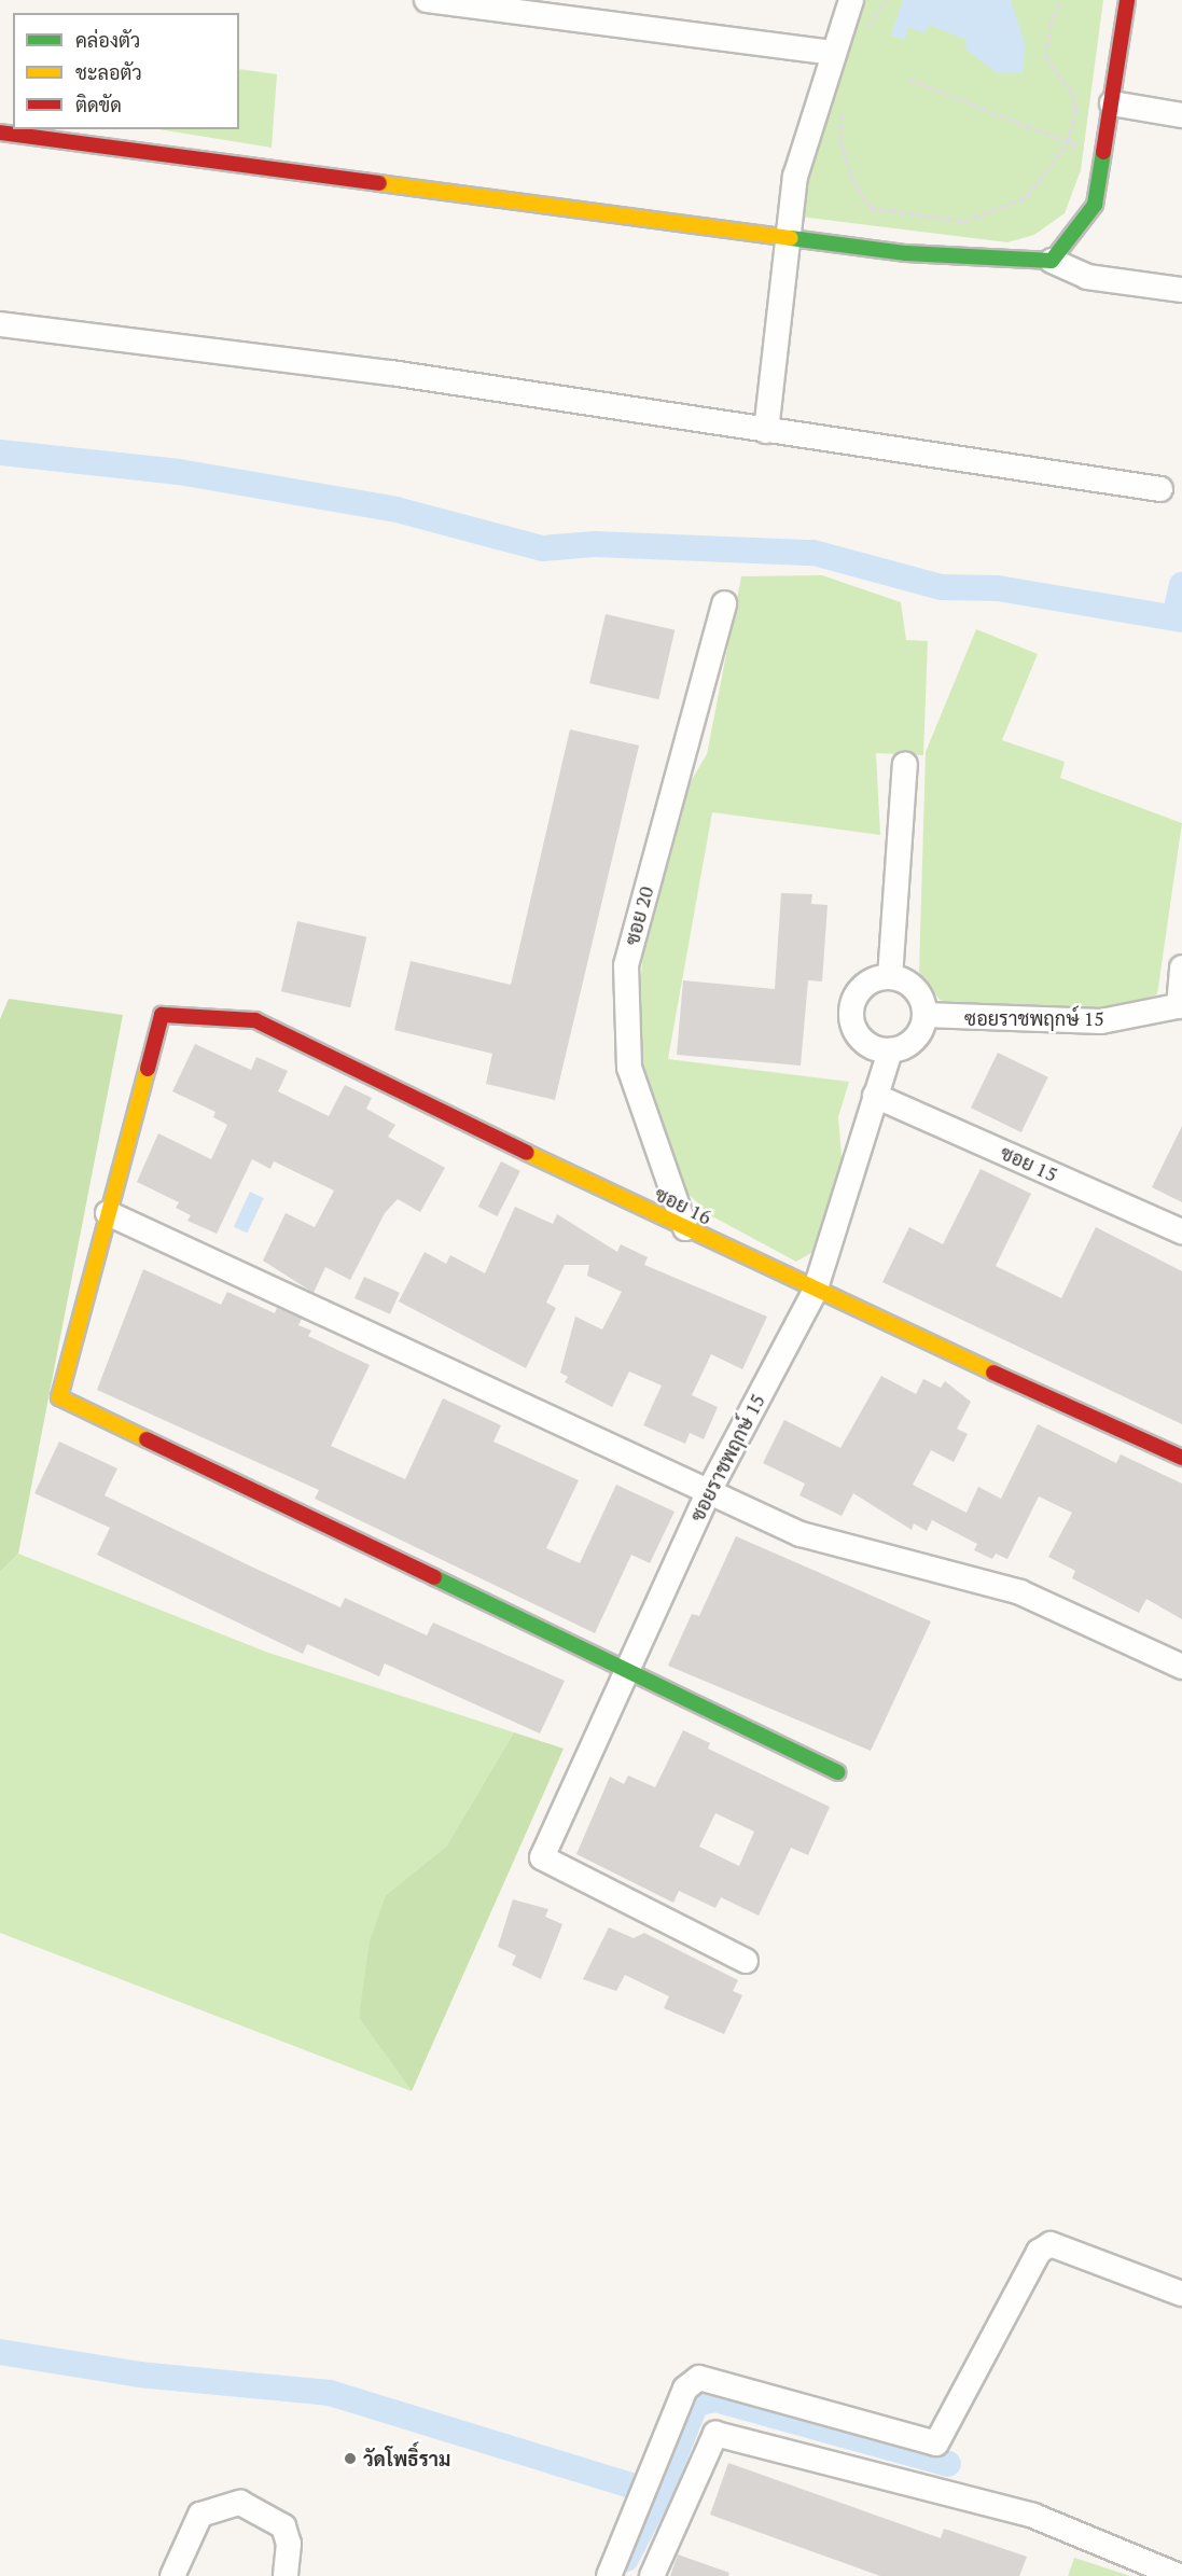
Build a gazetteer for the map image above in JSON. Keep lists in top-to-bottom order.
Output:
{
  "streets": {
    "street": [
      "ซอย 20",
      "ซอยราชพฤกษ์ 15",
      "ซอย 15",
      "ซอย 16"
    ]
  },
  "crossings": [
    ["ซอย 20", "ซอย 16"],
    ["ซอยราชพฤกษ์ 15", "ซอย 15"],
    ["ซอยราชพฤกษ์ 15", "ซอย 16"]
  ],
  "places": ["วัดโพธิ์ราม"],
  "legend": ["คล่องตัว", "ชะลอตัว", "ติดขัด"]
}
